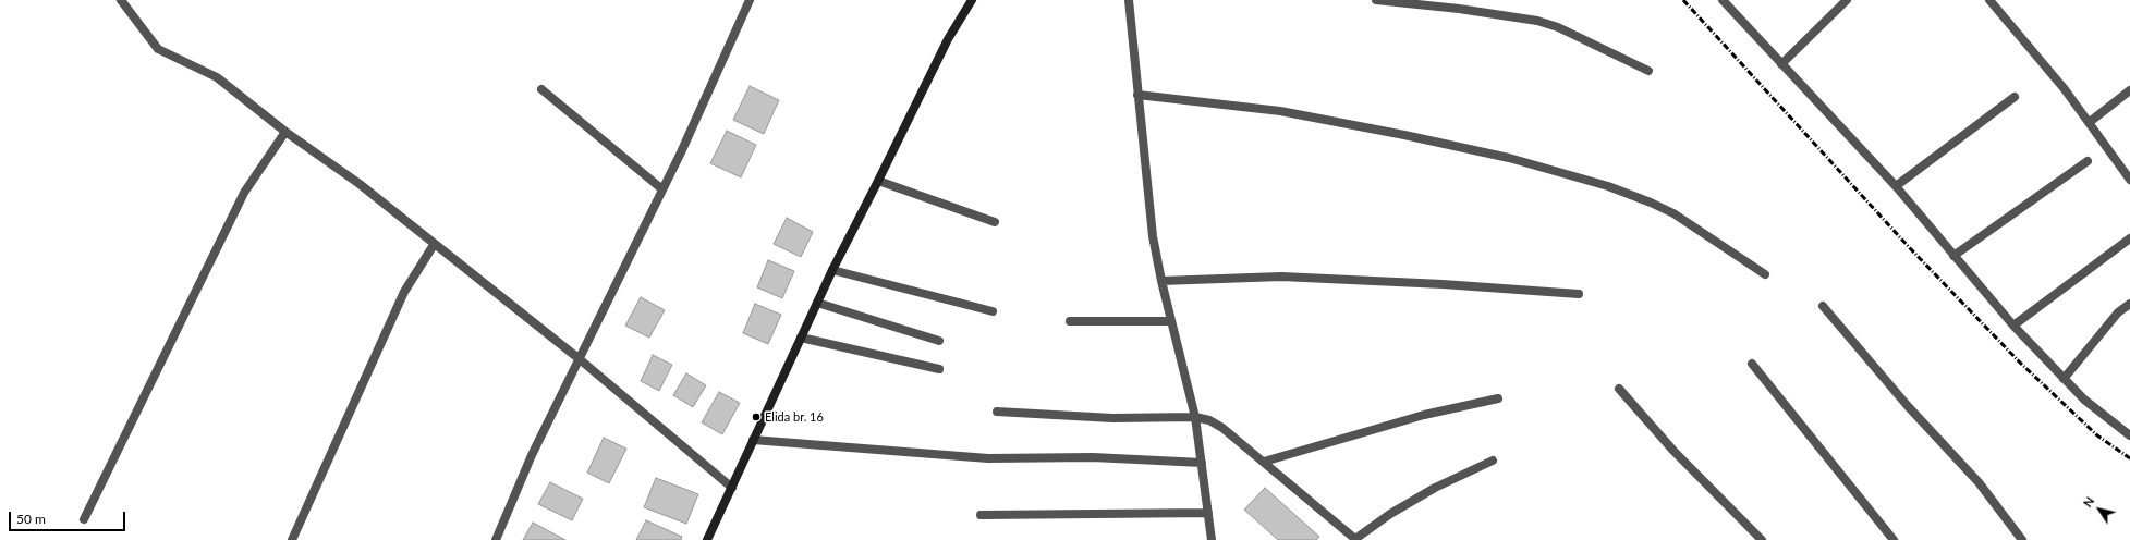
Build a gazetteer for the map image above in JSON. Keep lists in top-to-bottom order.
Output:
{
  "places": ["Elida br. 16"],
  "scale_bar": "50 m",
  "north": "top left"
}
